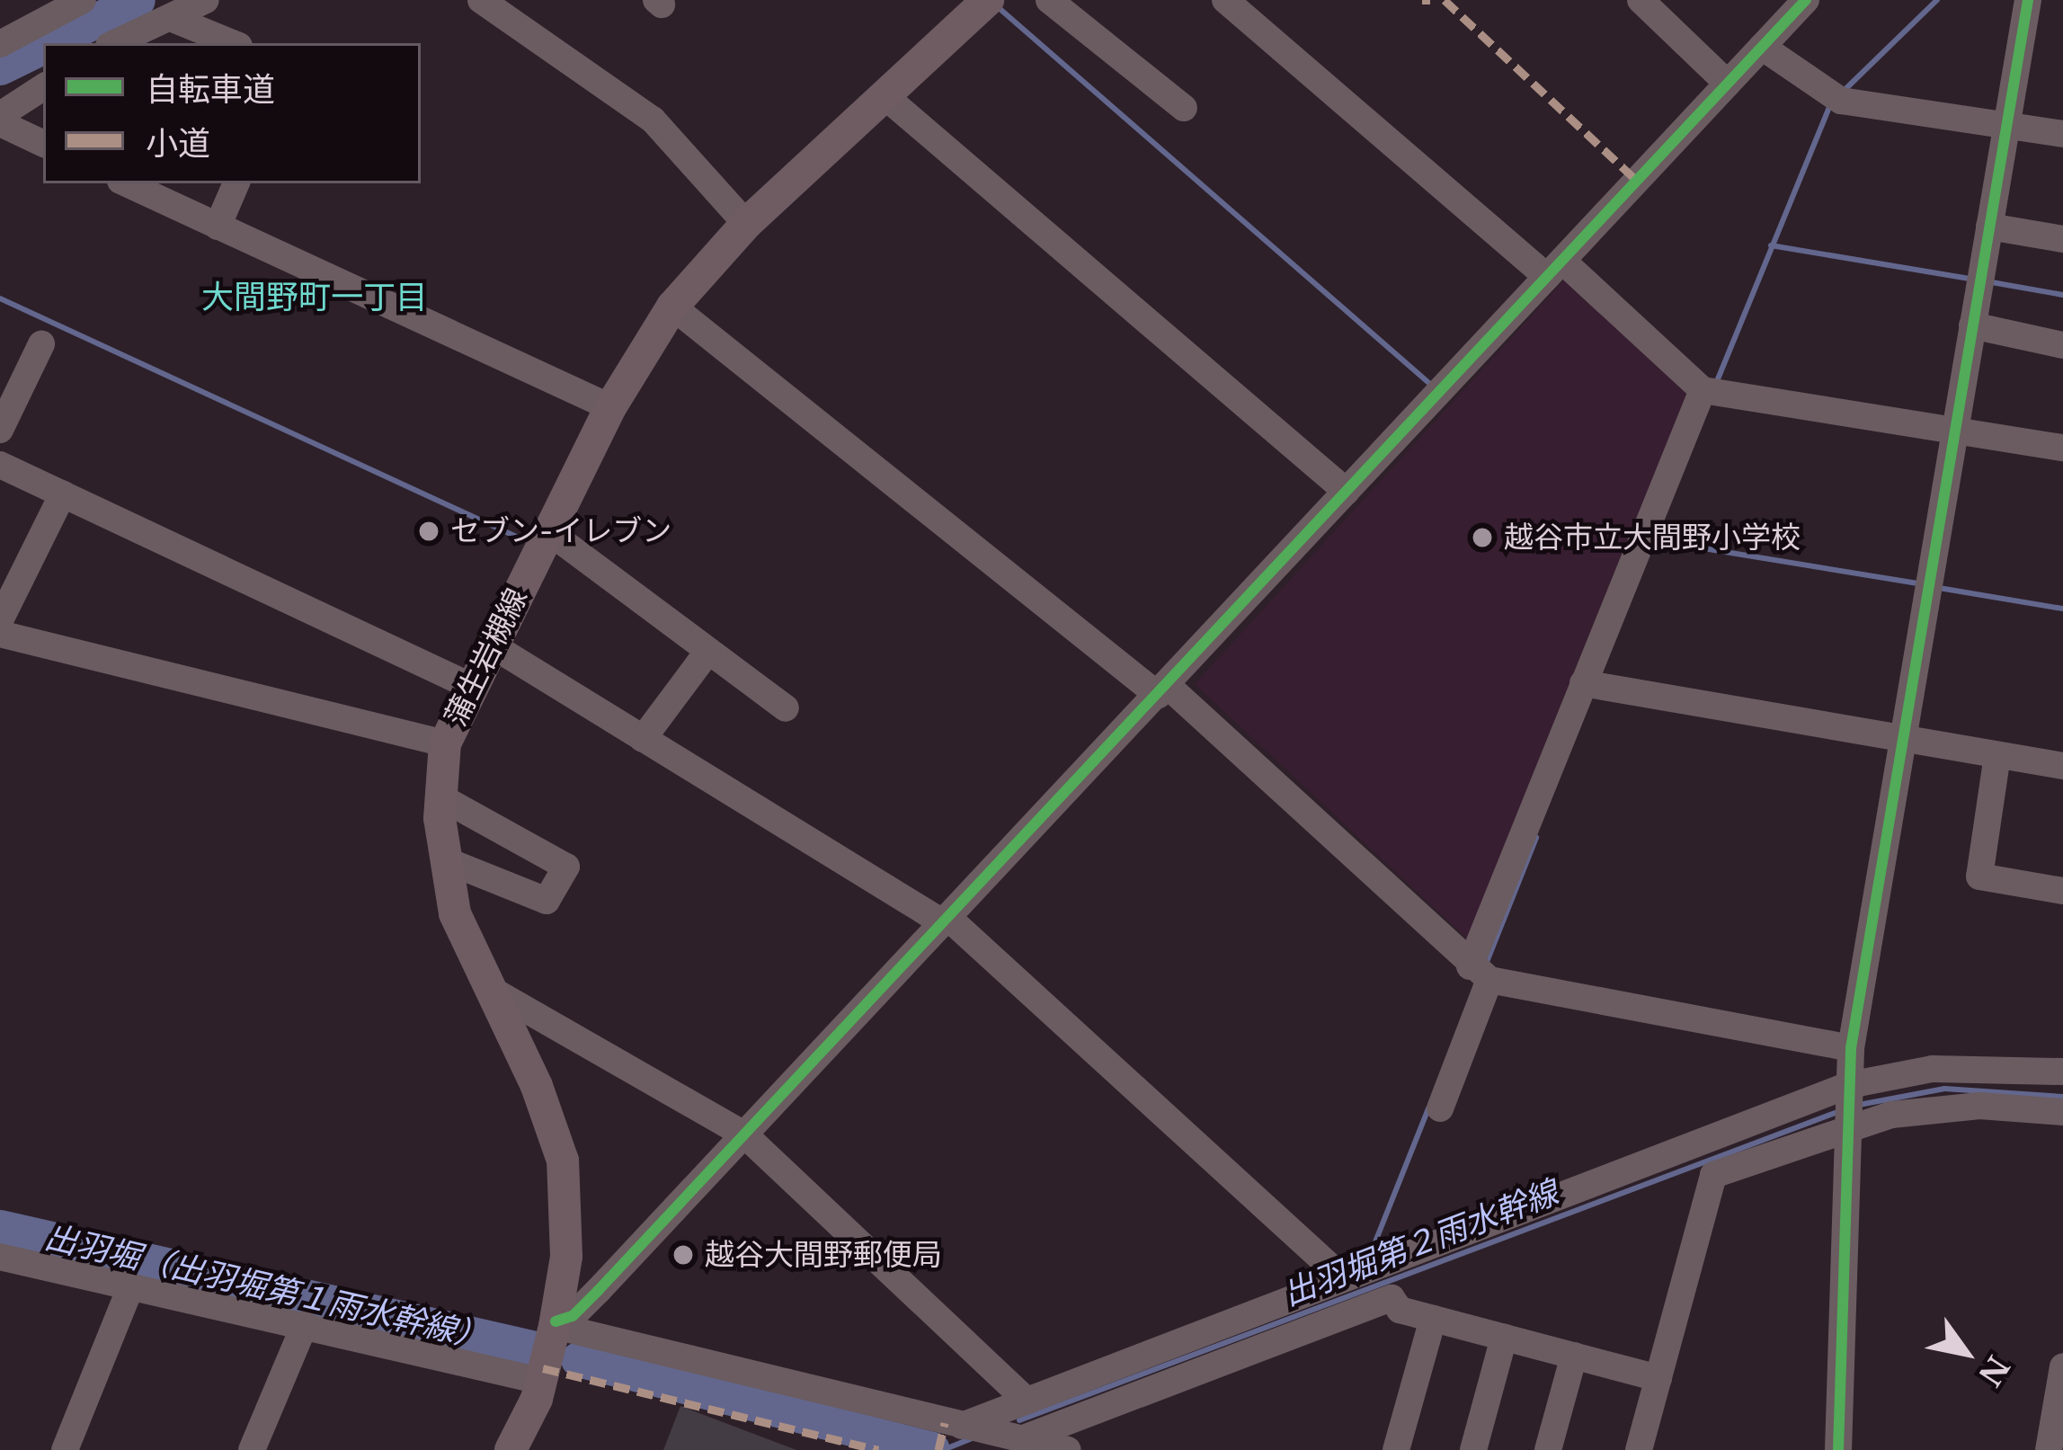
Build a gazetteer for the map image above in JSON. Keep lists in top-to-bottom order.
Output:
{
  "streets": {
    "main road": ["蒲生岩槻線"]
  },
  "districts": ["大間野町一丁目"],
  "water": ["出羽堀第２雨水幹線", "出羽堀（出羽堀第１雨水幹線）"],
  "places": ["セブン-イレブン", "越谷市立大間野小学校", "越谷大間野郵便局"],
  "legend": ["自転車道", "小道"],
  "north": "bottom right"
}
